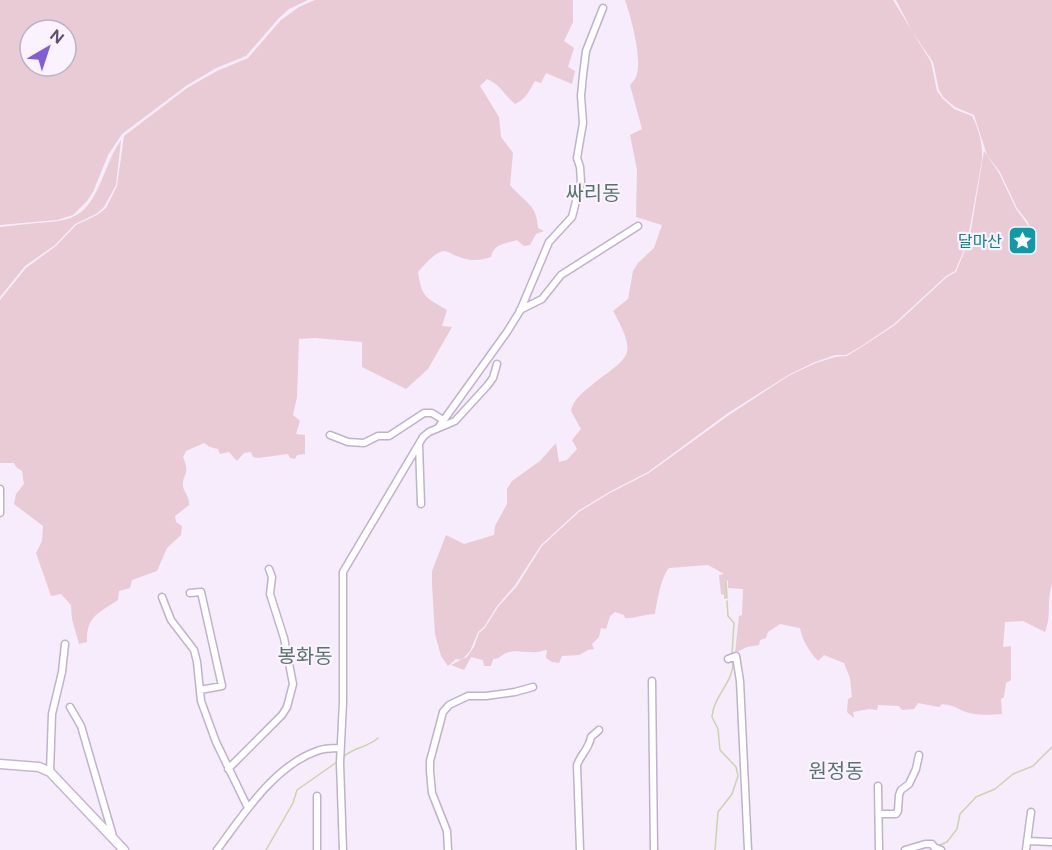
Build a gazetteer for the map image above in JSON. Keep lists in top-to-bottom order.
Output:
{
  "districts": ["싸리동", "봉화동", "원정동"],
  "places": {
    "place": ["달마산"]
  },
  "north": "top right"
}
